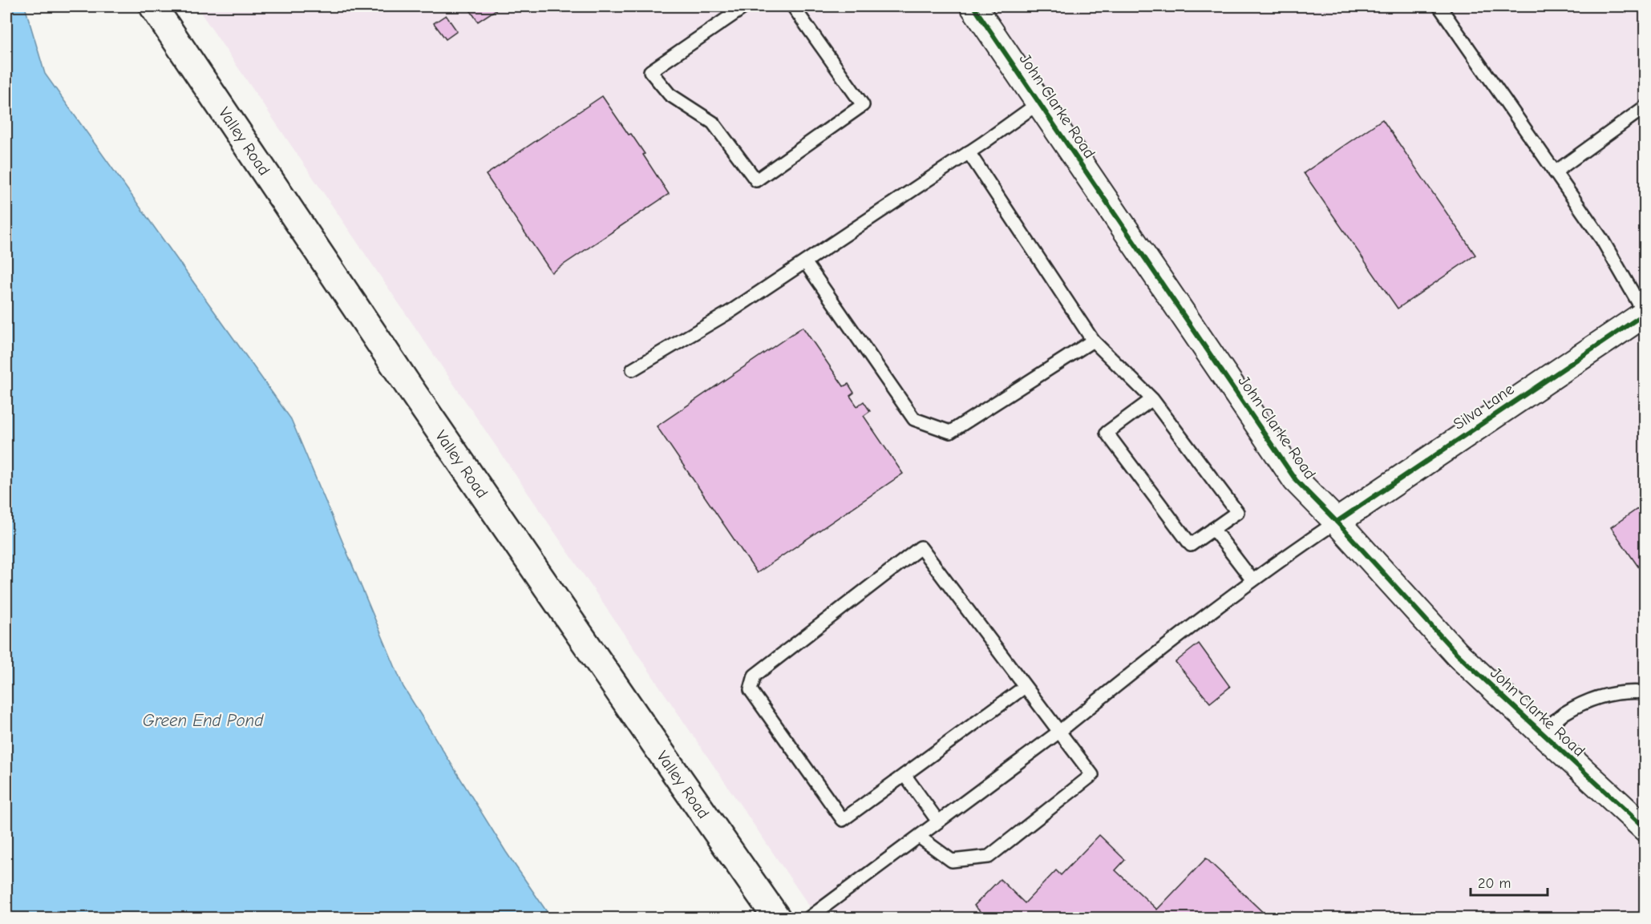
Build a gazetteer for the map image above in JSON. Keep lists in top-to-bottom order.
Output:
{
  "streets": {
    "main road": ["Valley Road"],
    "street": ["John Clarke Road", "Silva Lane"]
  },
  "crossings": [
    ["John Clarke Road", "Silva Lane"]
  ],
  "water": ["Green End Pond"],
  "scale_bar": "20 m"
}
